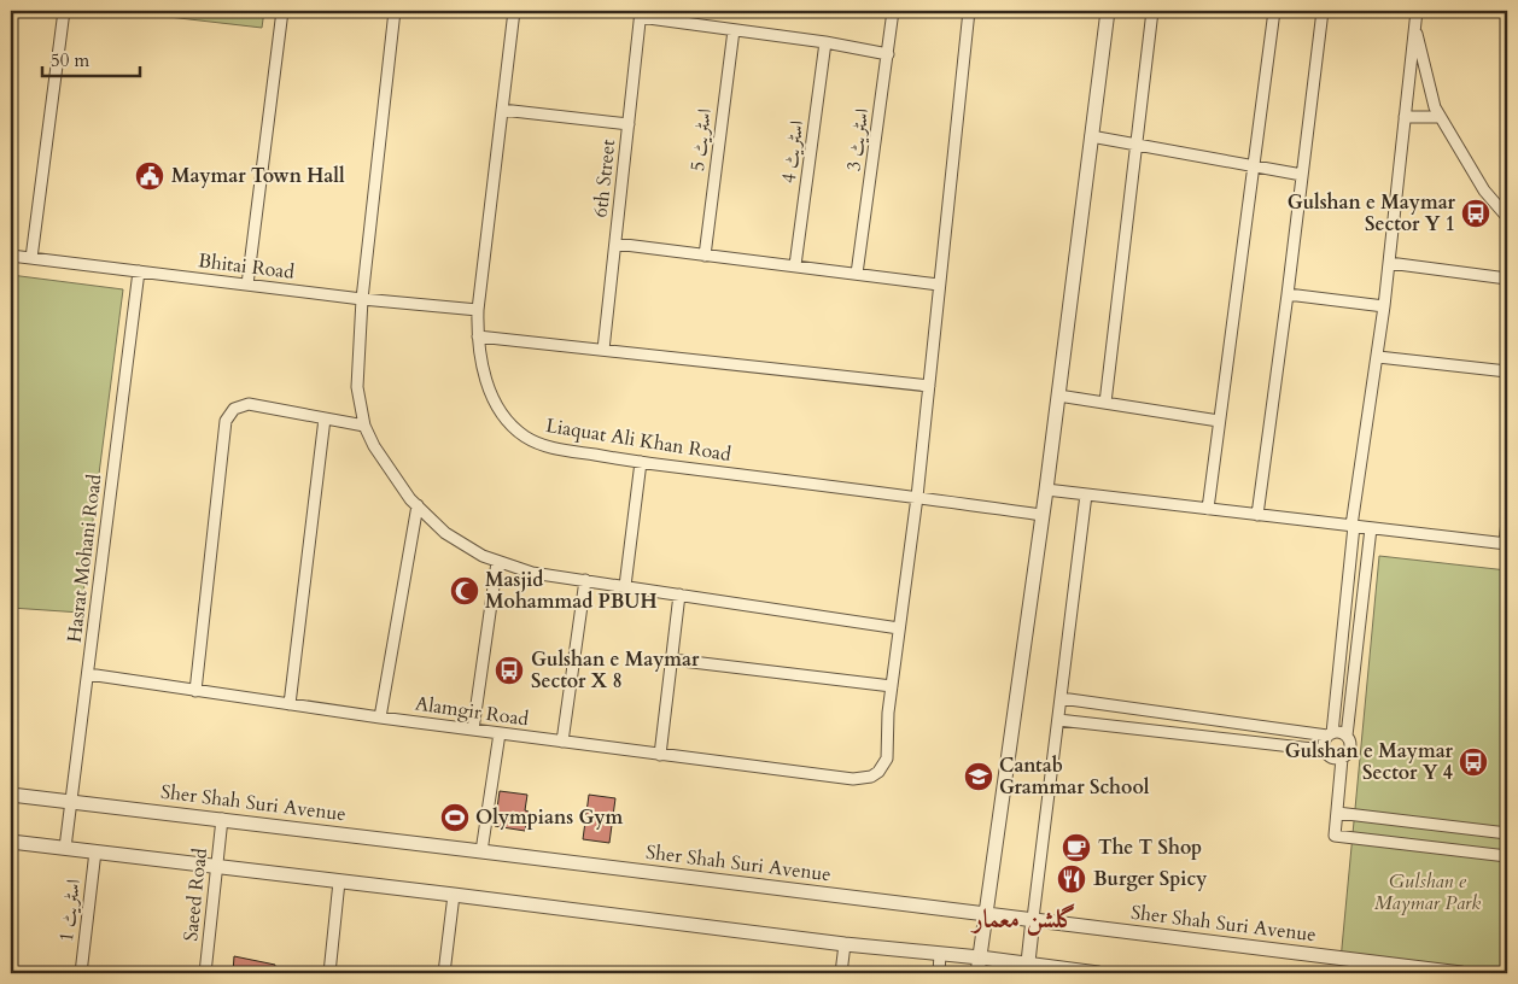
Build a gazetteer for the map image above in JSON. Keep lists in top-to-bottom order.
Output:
{
  "streets": {
    "street": [
      "اسٹریٹ 5",
      "اسٹریٹ 3",
      "اسٹریٹ 4",
      "6th Street",
      "Bhitai Road",
      "Liaquat Ali Khan Road",
      "Hasrat Mohani Road",
      "Alamgir Road",
      "Sher Shah Suri Avenue",
      "Saeed Road",
      "اسٹریٹ 1"
    ]
  },
  "crossings": [
    ["Bhitai Road", "Liaquat Ali Khan Road"],
    ["Bhitai Road", "Hasrat Mohani Road"],
    ["Hasrat Mohani Road", "Alamgir Road"],
    ["Hasrat Mohani Road", "Sher Shah Suri Avenue"],
    ["Sher Shah Suri Avenue", "Saeed Road"]
  ],
  "districts": ["گلشن معمار"],
  "parks": ["Gulshan e Maymar Park"],
  "places": {
    "public building": ["Maymar Town Hall"],
    "bus stop": ["Gulshan e Maymar Sector Y 1", "Gulshan e Maymar Sector X 8", "Gulshan e Maymar Sector Y 4"],
    "mosque": ["Masjid Mohammad PBUH"],
    "school or university": ["Cantab Grammar School"],
    "sports": ["Olympians Gym"],
    "cafe": ["The T Shop"],
    "restaurant": ["Burger Spicy"]
  },
  "scale_bar": "50 m"
}
